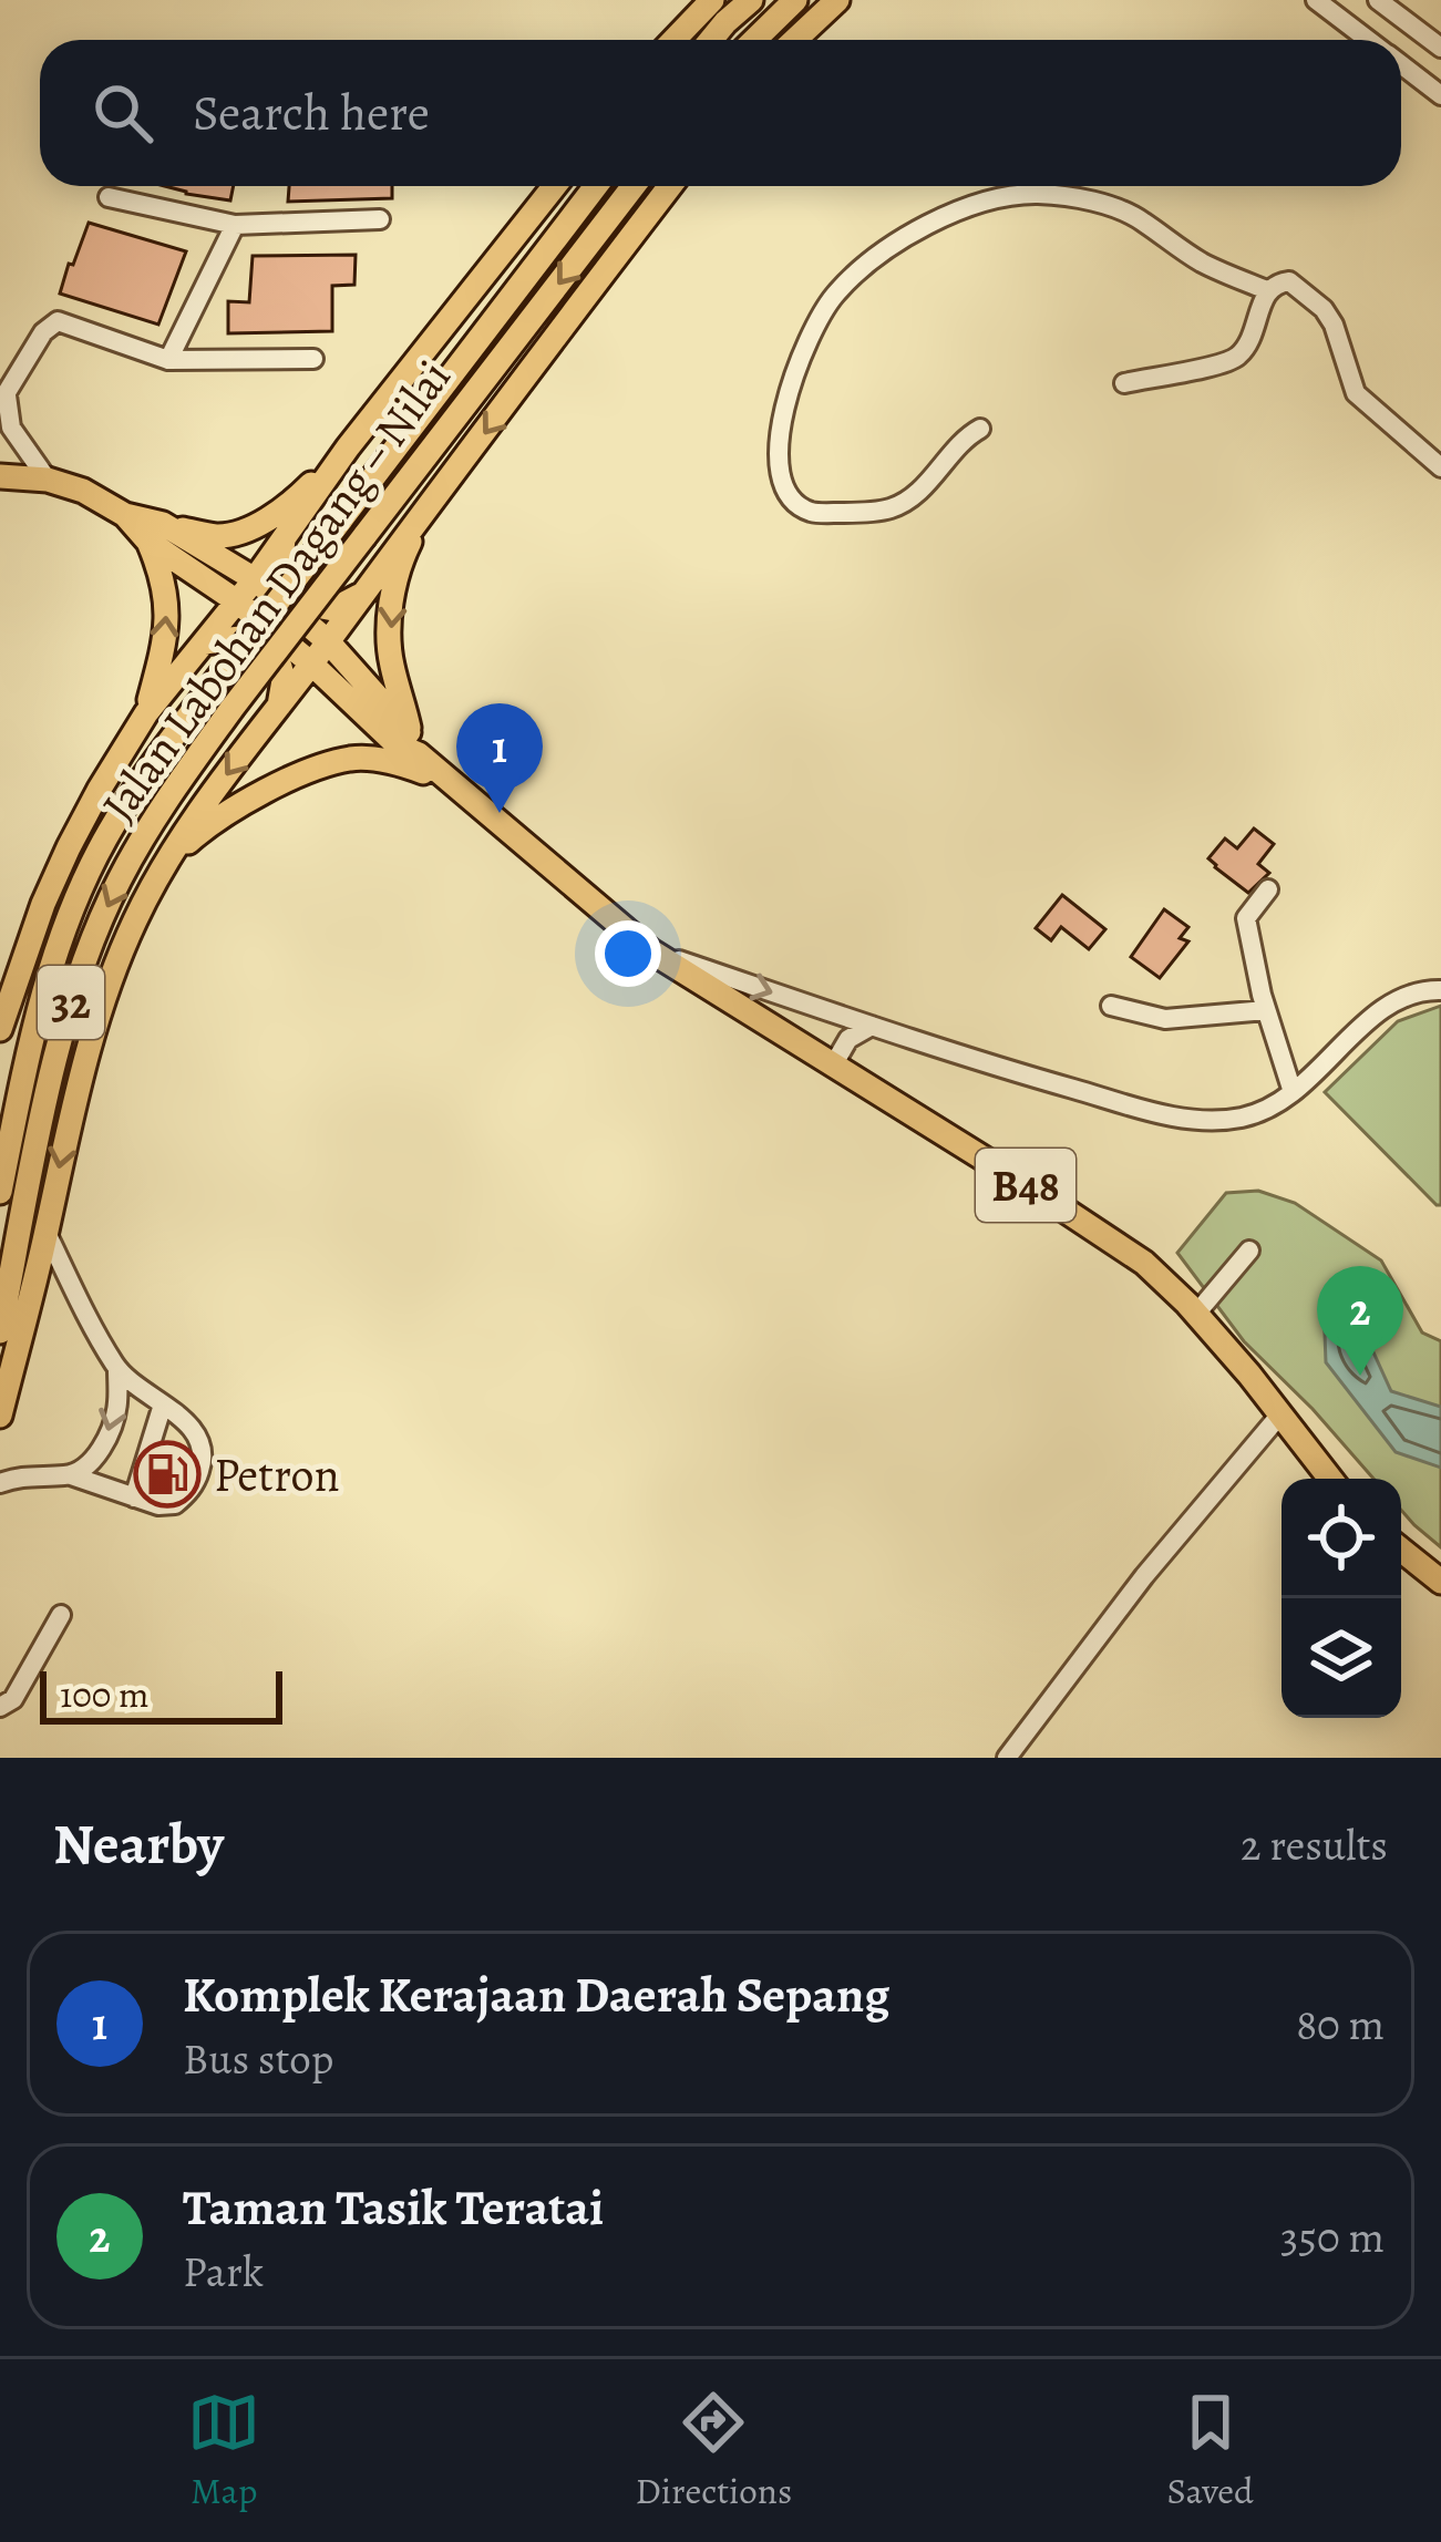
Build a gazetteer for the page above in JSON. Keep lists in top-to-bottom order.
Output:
{
  "streets": {
    "main road": ["Jalan Labohan Dagang ‒ Nilai", "32", "B48"]
  },
  "places": {
    "fuel station": ["Petron"]
  },
  "scale_bar": "100 m",
  "page": {
    "search": "Search here",
    "pins": ["1", "2"],
    "scale": "100 m",
    "heading": ["Nearby", "2 results"],
    "list": [
      {
        "mark": "1",
        "name": "Komplek Kerajaan Daerah Sepang",
        "note": "Bus stop",
        "value": "80 m"
      },
      {
        "mark": "2",
        "name": "Taman Tasik Teratai",
        "note": "Park",
        "value": "350 m"
      }
    ],
    "nav": ["Map", "Directions", "Saved"]
  }
}
